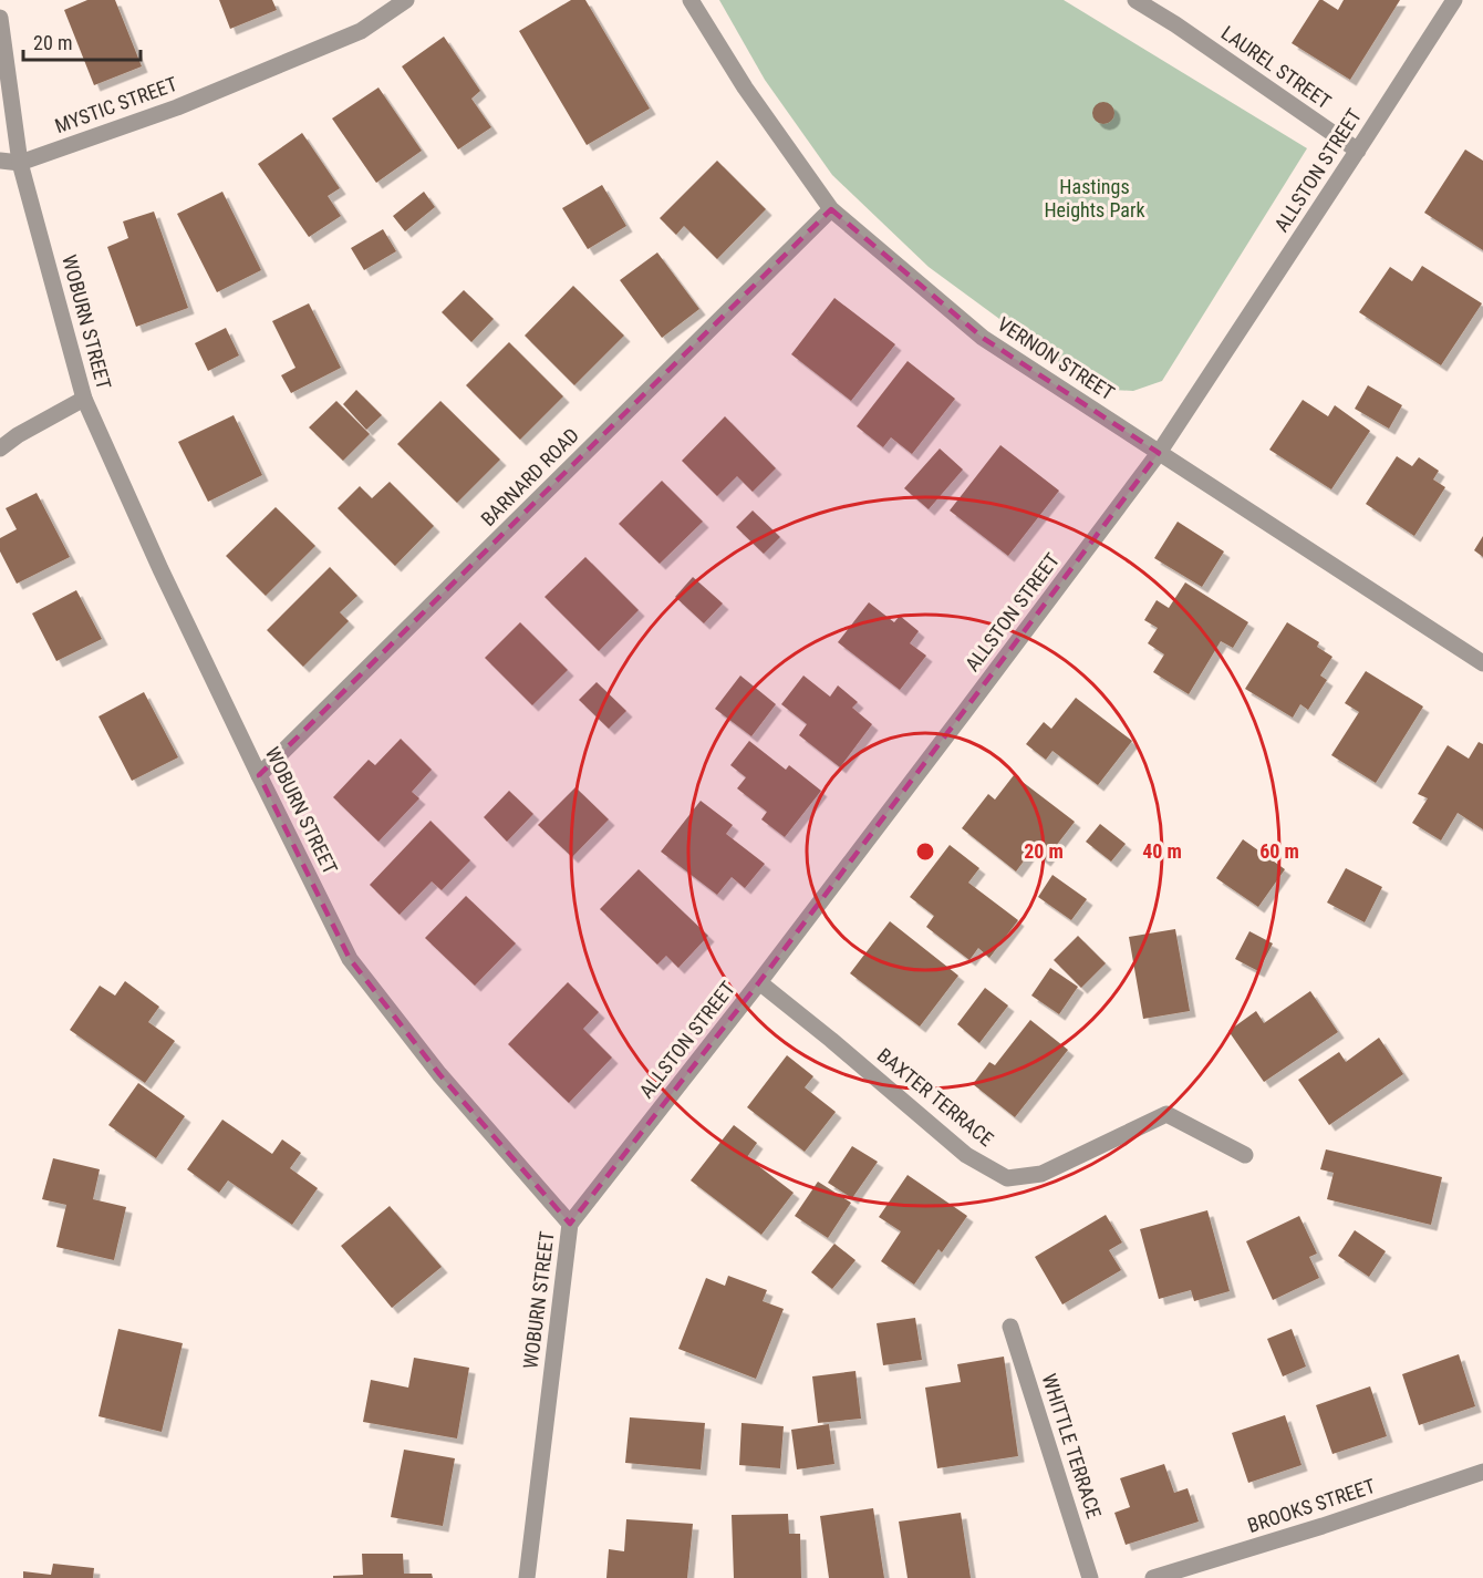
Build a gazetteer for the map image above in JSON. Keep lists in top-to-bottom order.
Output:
{
  "streets": {
    "street": [
      "LAUREL STREET",
      "MYSTIC STREET",
      "ALLSTON STREET",
      "WOBURN STREET",
      "VERNON STREET",
      "BARNARD ROAD",
      "BAXTER TERRACE",
      "WHITTLE TERRACE",
      "BROOKS STREET"
    ]
  },
  "crossings": [
    ["LAUREL STREET", "ALLSTON STREET"],
    ["MYSTIC STREET", "WOBURN STREET"],
    ["ALLSTON STREET", "WOBURN STREET"],
    ["ALLSTON STREET", "VERNON STREET"],
    ["ALLSTON STREET", "BAXTER TERRACE"],
    ["WOBURN STREET", "BARNARD ROAD"],
    ["VERNON STREET", "BARNARD ROAD"]
  ],
  "parks": ["Hastings Heights Park"],
  "scale_bar": "20 m",
  "rings": ["20 m", "40 m", "60 m"]
}
